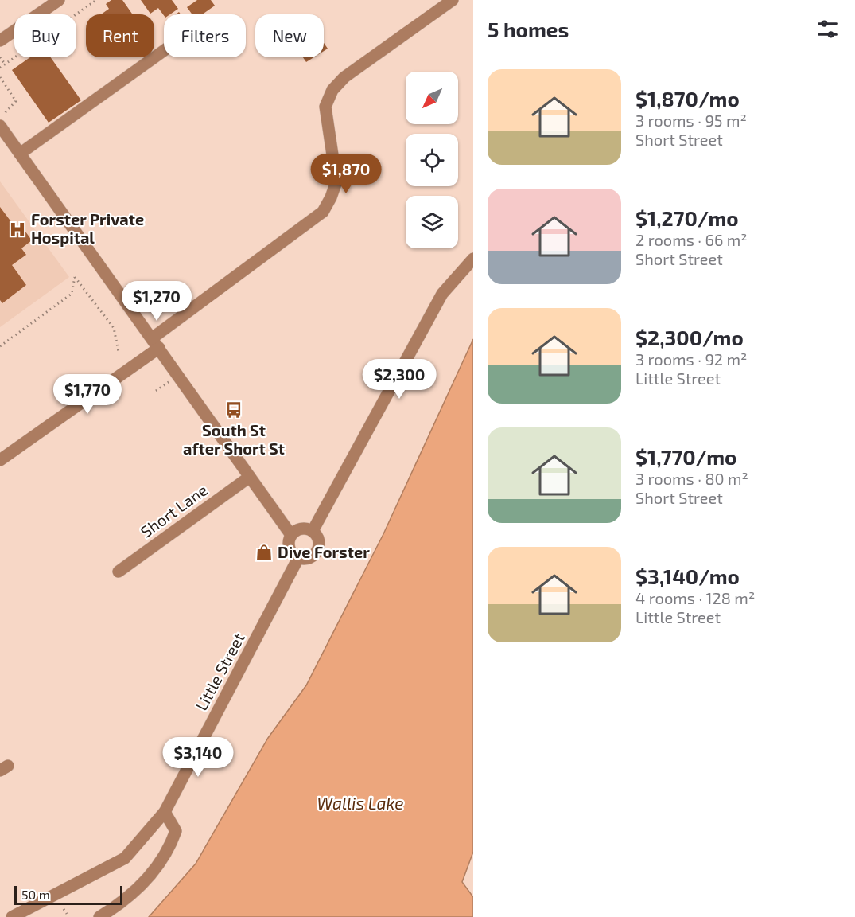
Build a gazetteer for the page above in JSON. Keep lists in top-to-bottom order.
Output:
{
  "streets": {
    "street": ["Short Lane", "Little Street"]
  },
  "water": ["Wallis Lake"],
  "places": {
    "hospital": ["Forster Private Hospital"],
    "bus stop": ["South St after Short St"],
    "shop": ["Dive Forster"]
  },
  "scale_bar": "50 m",
  "north": "bottom left",
  "page": {
    "heading": "5 homes",
    "chip": [
      "Buy",
      "Rent",
      "Filters",
      "New"
    ],
    "list": [
      {
        "name": "$1,870/mo",
        "note": "3 rooms · 95 m² · Short Street"
      },
      {
        "name": "$1,270/mo",
        "note": "2 rooms · 66 m² · Short Street"
      },
      {
        "name": "$2,300/mo",
        "note": "3 rooms · 92 m² · Little Street"
      },
      {
        "name": "$1,770/mo",
        "note": "3 rooms · 80 m² · Short Street"
      },
      {
        "name": "$3,140/mo",
        "note": "4 rooms · 128 m² · Little Street"
      }
    ],
    "price": [
      "$1,870",
      "$1,270",
      "$2,300",
      "$1,770",
      "$3,140"
    ],
    "scale": "50 m"
  }
}
